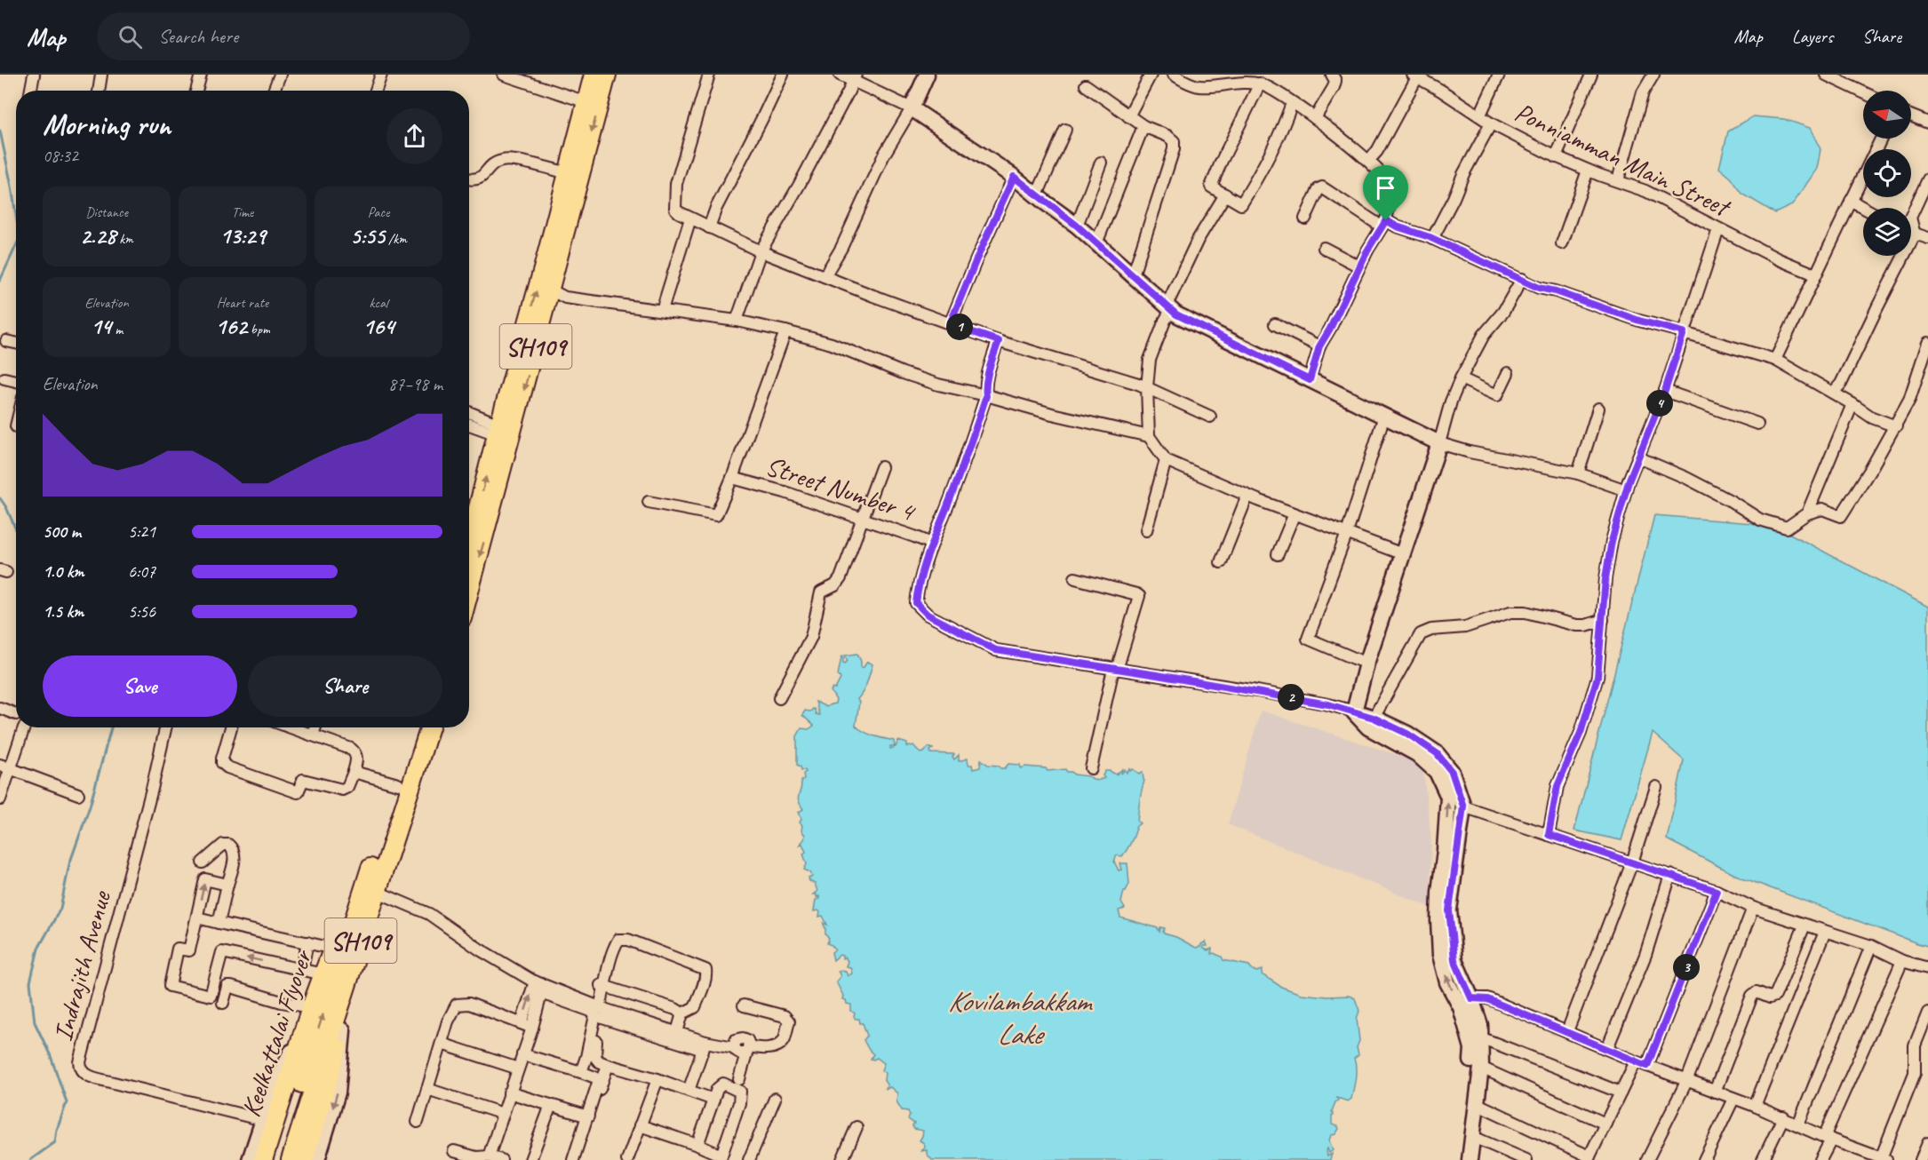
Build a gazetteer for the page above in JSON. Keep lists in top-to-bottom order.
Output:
{
  "streets": {
    "main road": ["SH109", "Keelkattalai Flyover"],
    "street": ["Ponniamman Main Street", "Street Number 4", "Indrajith Avenue"]
  },
  "crossings": [
    ["SH109", "Keelkattalai Flyover"]
  ],
  "water": ["Kovilambakkam Lake"],
  "north": "left",
  "page": {
    "header": "Map",
    "search": "Search here",
    "nav": ["Map", "Layers", "Share"],
    "heading": ["Morning run", "08:32"],
    "stats": [
      ["Distance", "2.28 km"],
      ["Time", "13:29"],
      ["Pace", "5:55 /km"],
      ["Elevation", "14 m"],
      ["Heart rate", "162 bpm"],
      ["kcal", "164"]
    ],
    "pins": [
      "1",
      "4",
      "2",
      "3"
    ],
    "chart": ["Elevation", "87–98 m"],
    "list": [
      {
        "name": "500 m",
        "note": "5:21"
      },
      {
        "name": "1.0 km",
        "note": "6:07"
      },
      {
        "name": "1.5 km",
        "note": "5:56"
      }
    ],
    "buttons": ["Save", "Share"]
  }
}
